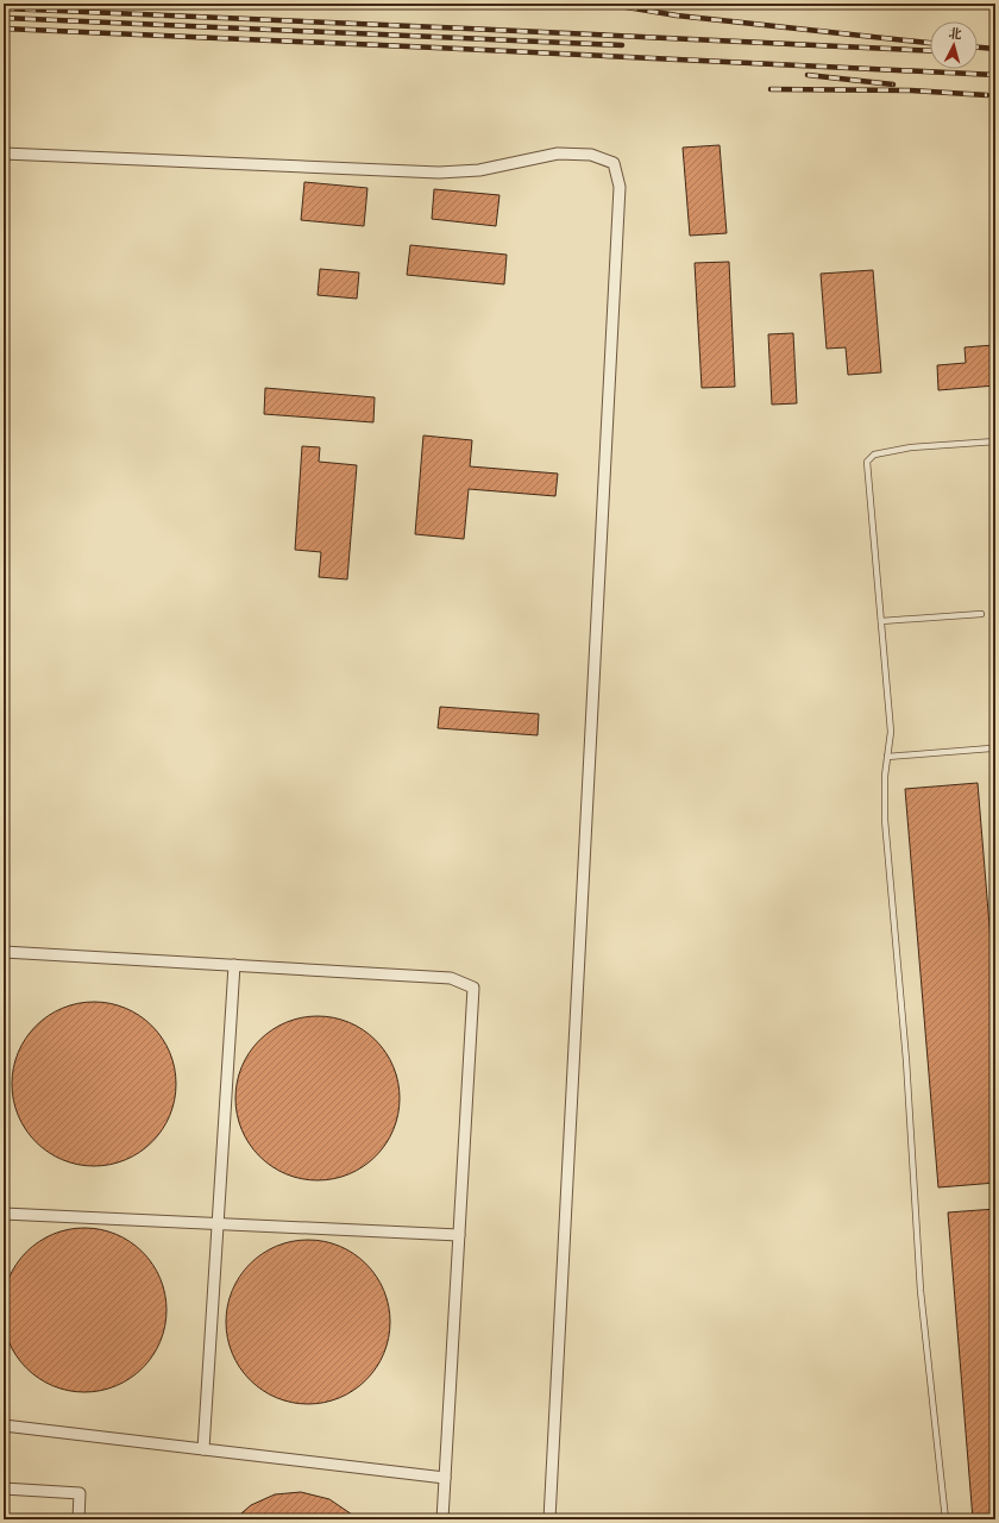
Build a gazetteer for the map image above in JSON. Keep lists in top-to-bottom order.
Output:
{
  "north": "top"
}
